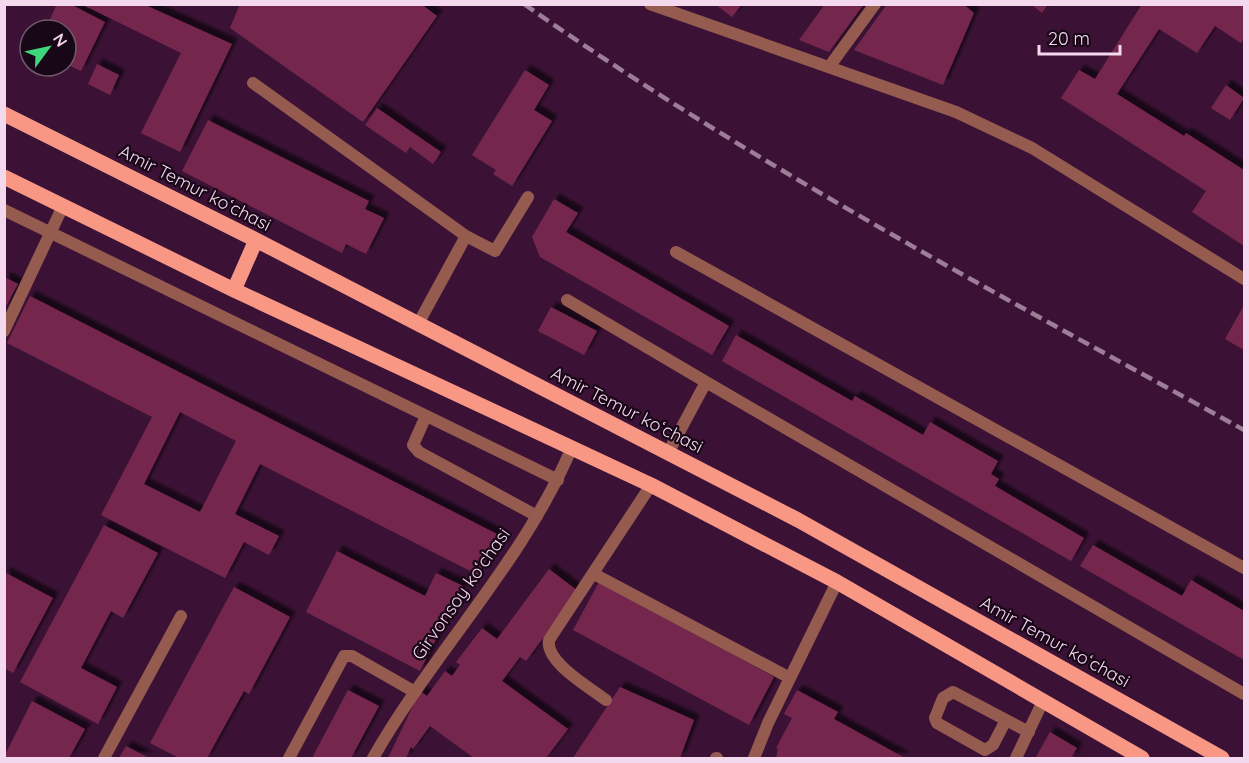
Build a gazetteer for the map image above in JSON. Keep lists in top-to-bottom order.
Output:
{
  "streets": {
    "main road": ["Amir Temur koʻchasi"],
    "street": ["Girvonsoy koʻchasi"]
  },
  "scale_bar": "20 m",
  "north": "top right"
}
